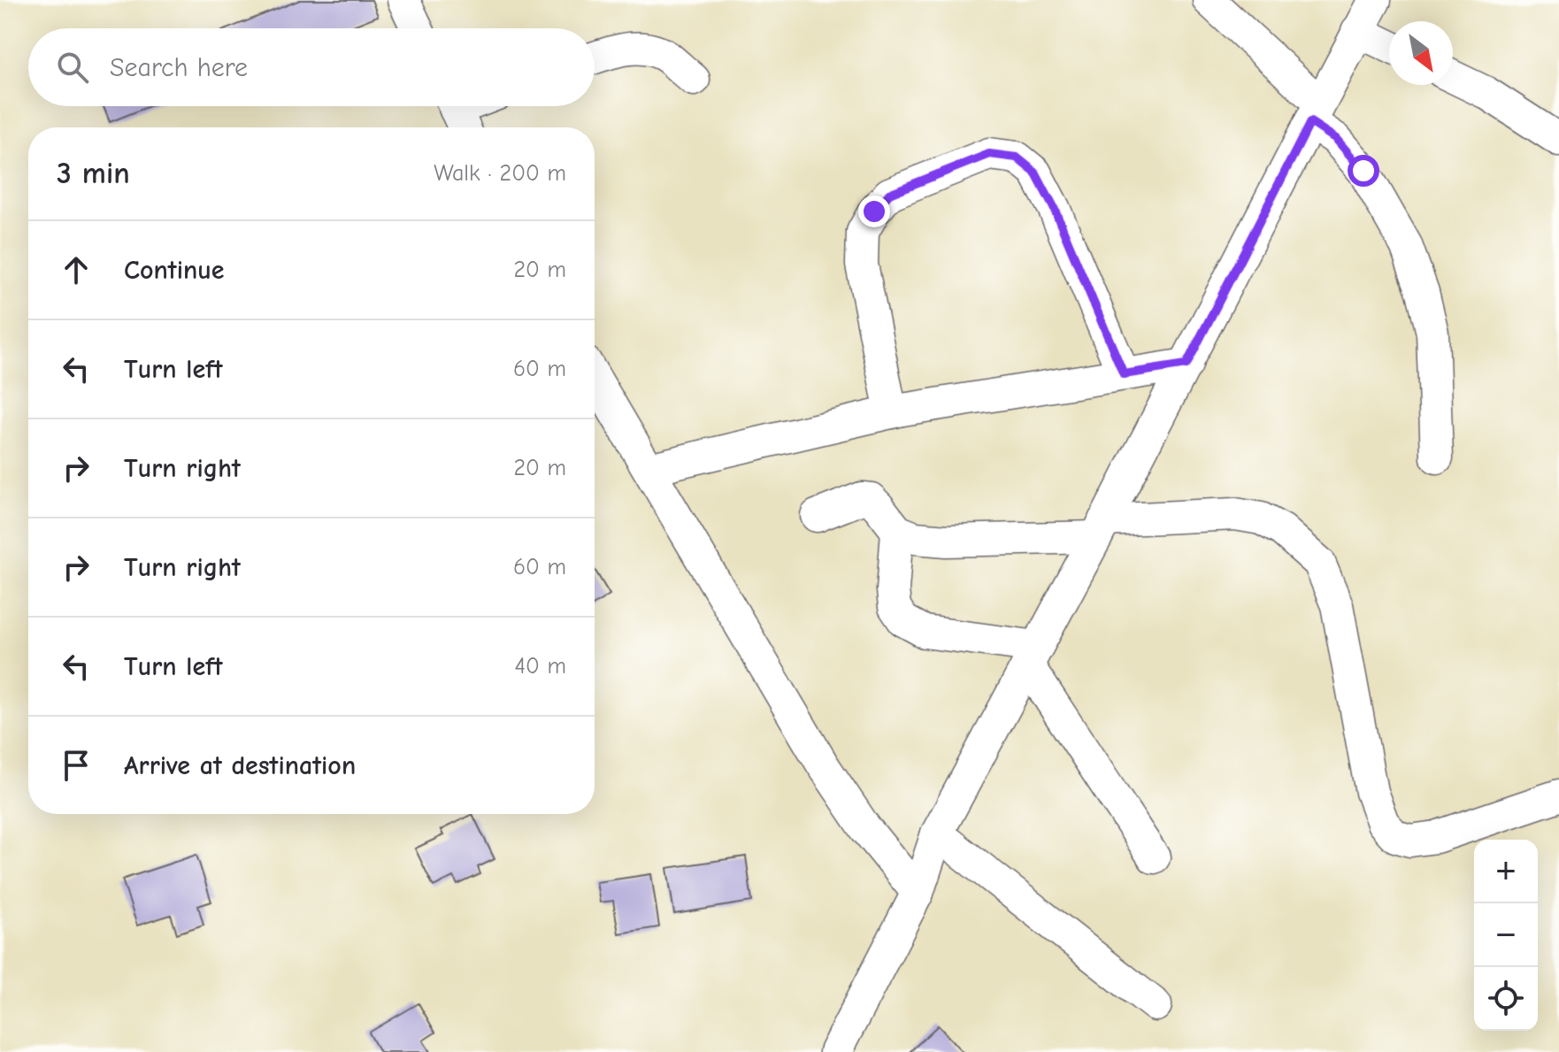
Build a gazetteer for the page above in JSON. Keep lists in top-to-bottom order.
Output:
{
  "north": "bottom right",
  "page": {
    "search": "Search here",
    "heading": ["3 min", "Walk · 200 m"],
    "list": [
      ["Continue", "20 m"],
      ["Turn left", "60 m"],
      ["Turn right", "20 m"],
      ["Turn right", "60 m"],
      ["Turn left", "40 m"],
      "Arrive at destination"
    ],
    "map_buttons": ["+", "−"]
  }
}
